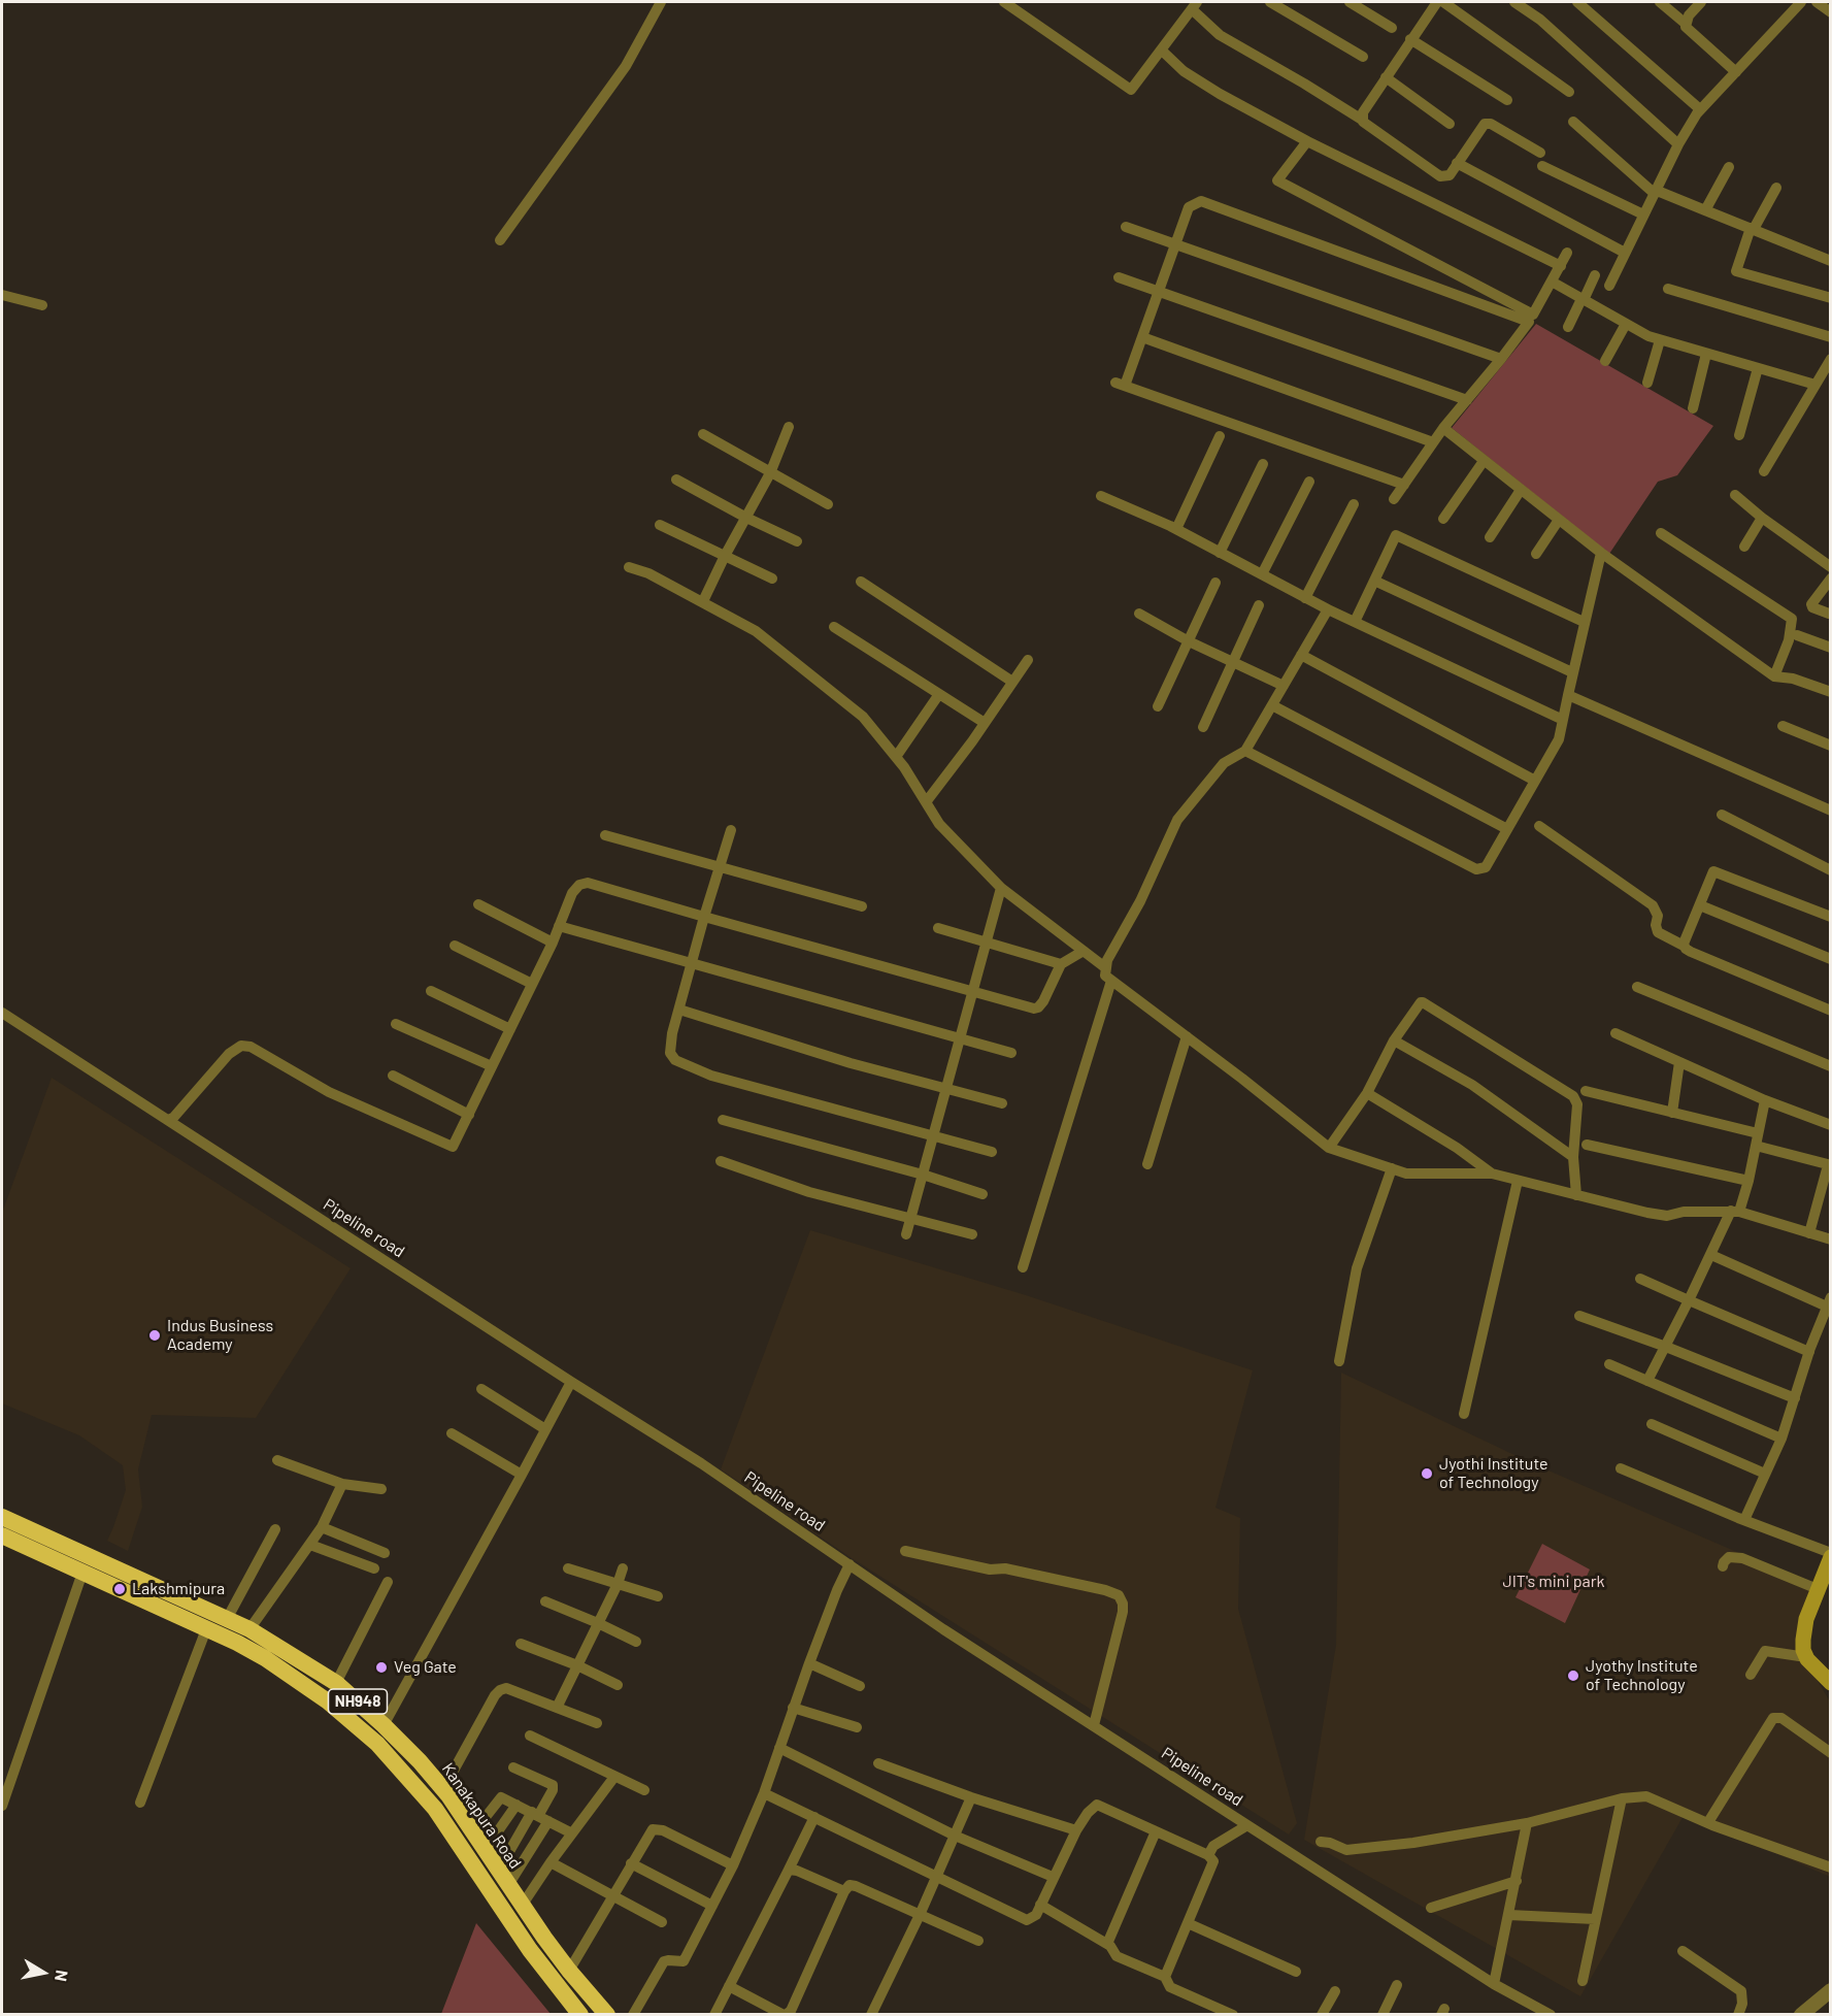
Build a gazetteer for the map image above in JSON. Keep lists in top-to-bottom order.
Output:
{
  "streets": {
    "highway": ["NH948", "Kanakapura Road"],
    "street": ["Pipeline road"]
  },
  "parks": ["JIT's mini park"],
  "places": [
    "Indus Business Academy",
    "Jyothi Institute of Technology",
    "Lakshmipura",
    "Veg Gate",
    "Jyothy Institute of Technology"
  ],
  "north": "right"
}
